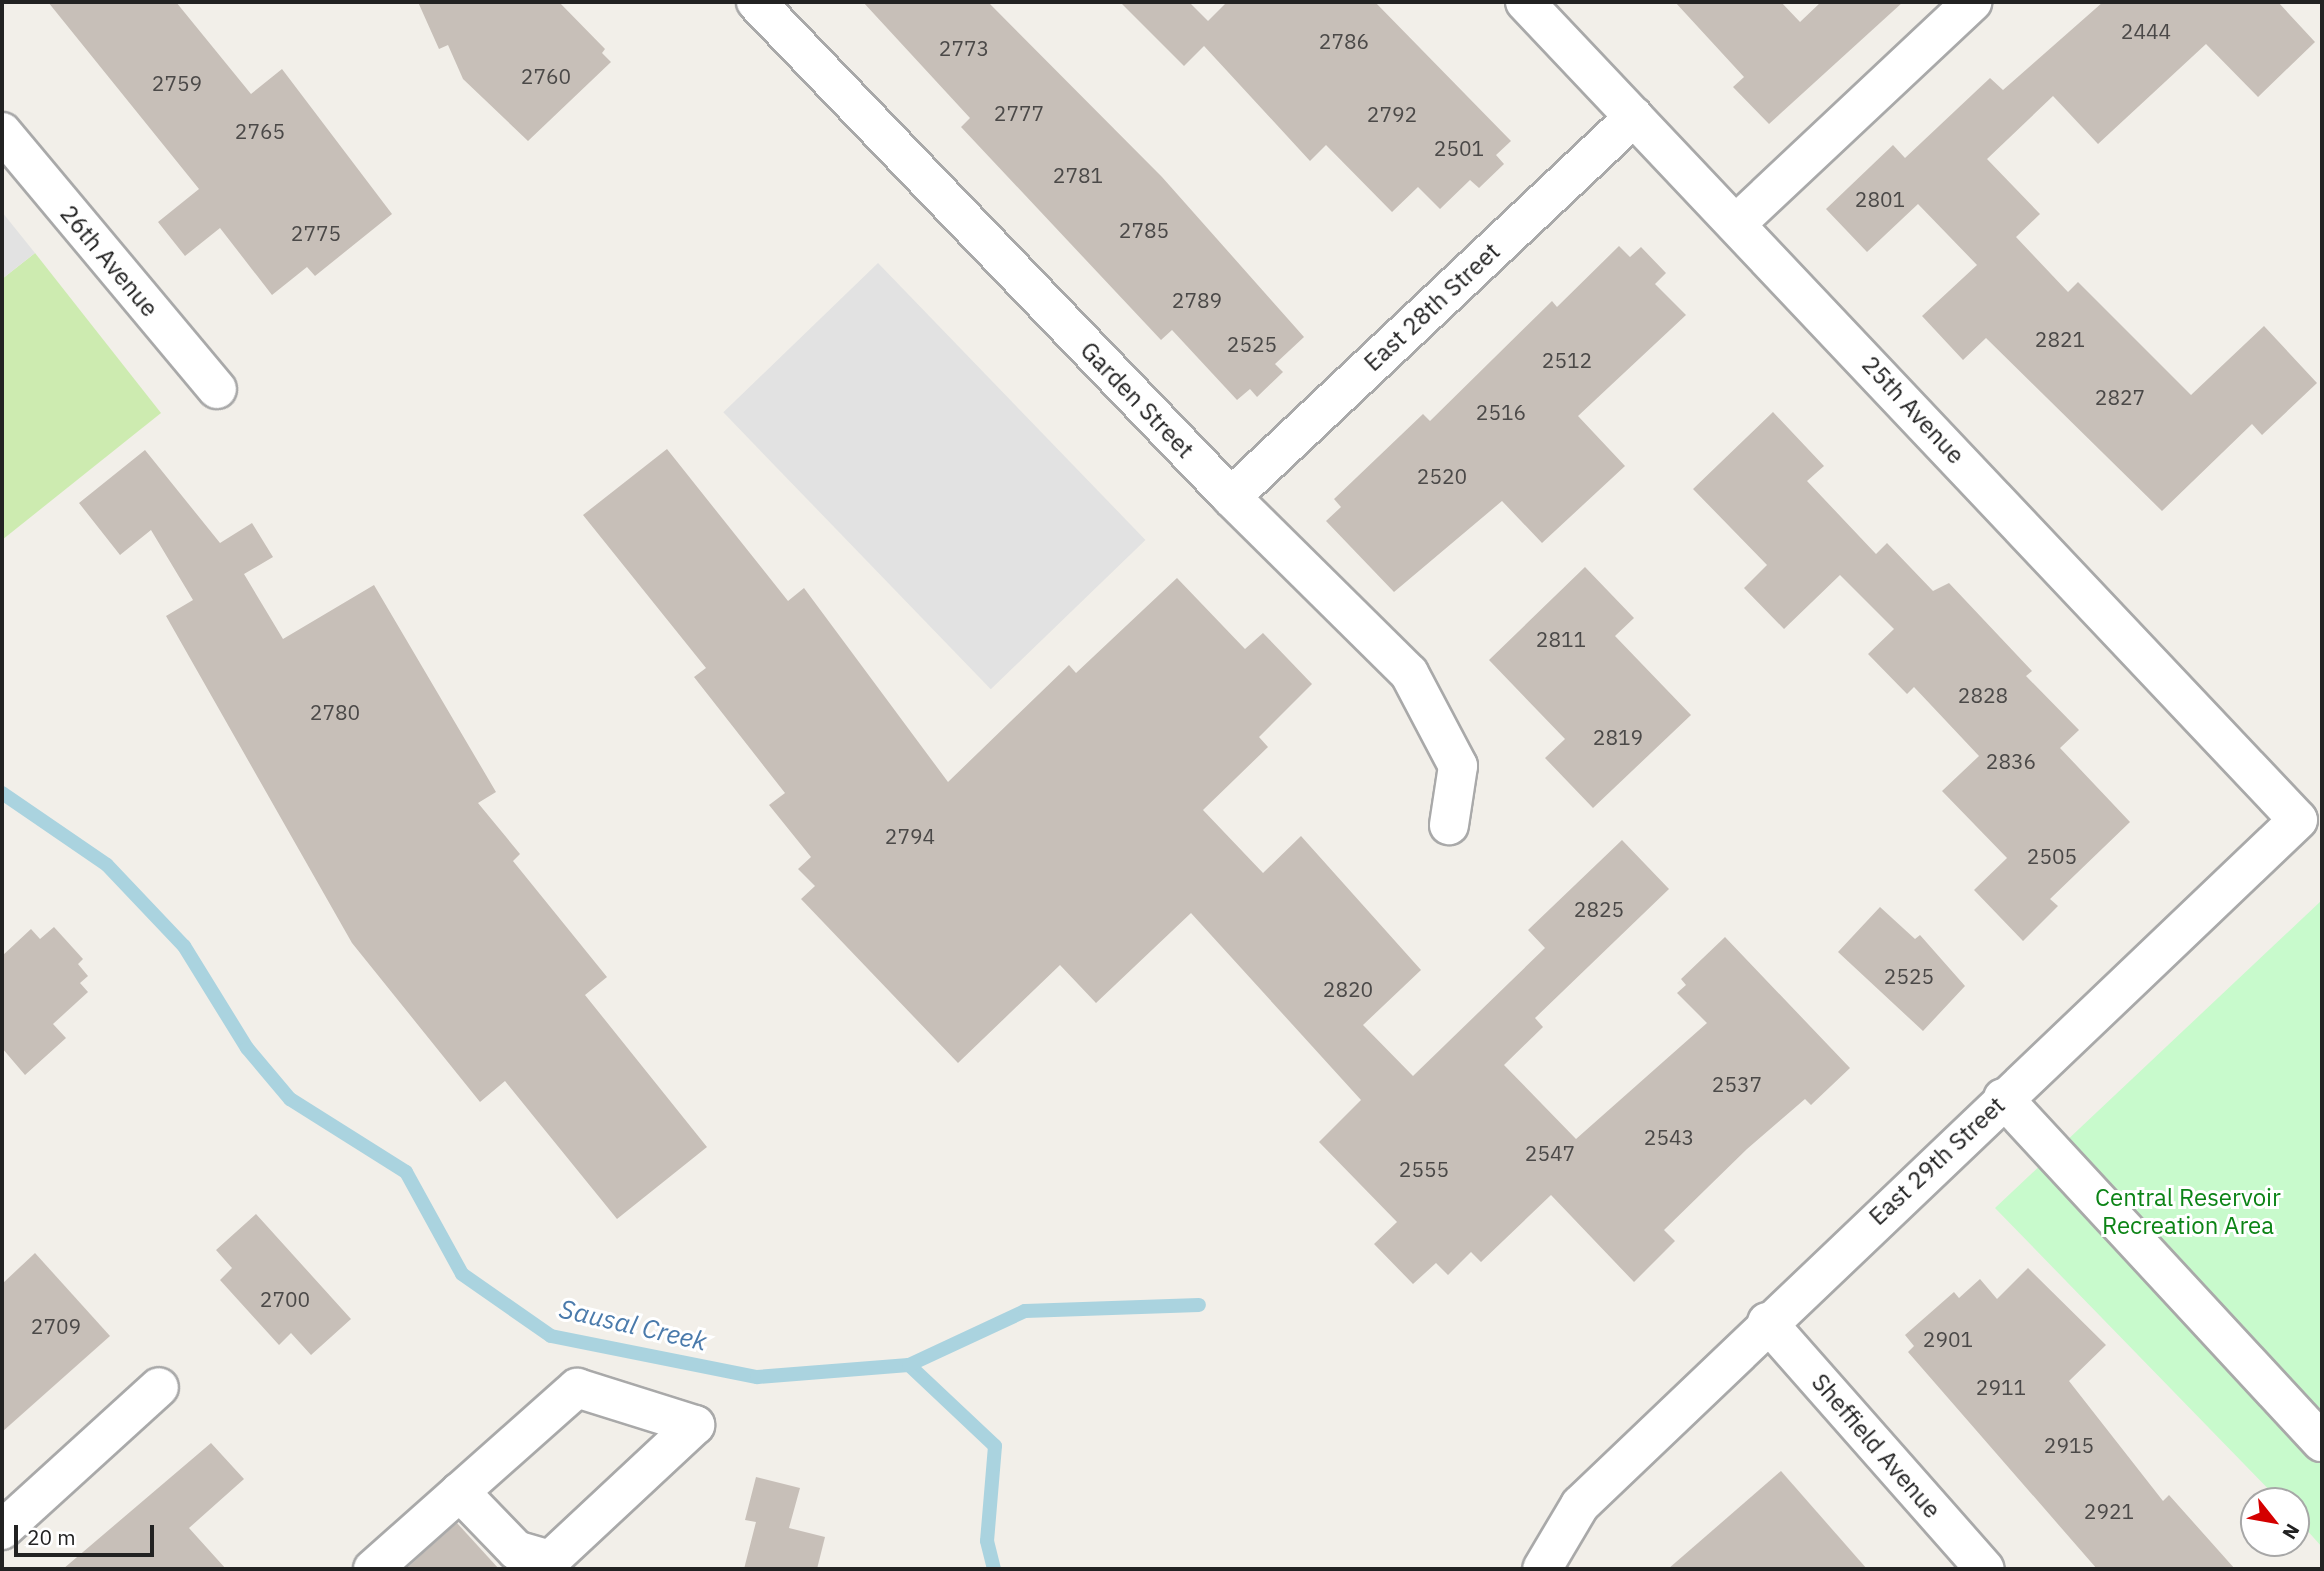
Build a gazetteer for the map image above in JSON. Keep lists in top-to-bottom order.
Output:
{
  "streets": {
    "street": [
      "26th Avenue",
      "East 28th Street",
      "Garden Street",
      "25th Avenue",
      "East 29th Street",
      "Sheffield Avenue"
    ]
  },
  "crossings": [
    ["East 28th Street", "Garden Street"],
    ["East 28th Street", "25th Avenue"],
    ["25th Avenue", "East 29th Street"],
    ["East 29th Street", "Sheffield Avenue"]
  ],
  "water": ["Sausal Creek"],
  "parks": ["Central Reservoir Recreation Area"],
  "house_numbers": [
    "2444",
    "2786",
    "2773",
    "2760",
    "2759",
    "2777",
    "2792",
    "2765",
    "2501",
    "2781",
    "2801",
    "2785",
    "2775",
    "2789",
    "2821",
    "2525",
    "2512",
    "2827",
    "2516",
    "2520",
    "2811",
    "2828",
    "2780",
    "2819",
    "2836",
    "2794",
    "2505",
    "2825",
    "2525",
    "2820",
    "2537",
    "2543",
    "2547",
    "2555",
    "2700",
    "2709",
    "2901",
    "2911",
    "2915",
    "2921"
  ],
  "scale_bar": "20 m",
  "north": "bottom right"
}
